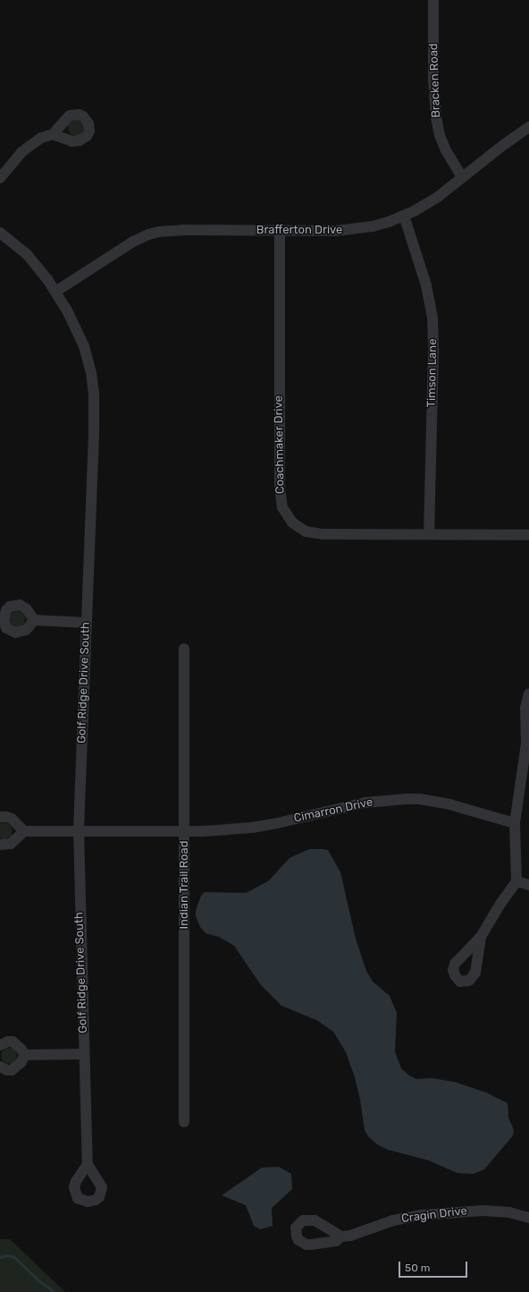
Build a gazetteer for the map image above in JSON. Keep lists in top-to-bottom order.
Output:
{
  "streets": {
    "street": [
      "Bracken Road",
      "Brafferton Drive",
      "Timson Lane",
      "Coachmaker Drive",
      "Golf Ridge Drive South",
      "Cimarron Drive",
      "Indian Trail Road",
      "Cragin Drive"
    ]
  },
  "crossings": [
    ["Bracken Road", "Brafferton Drive"],
    ["Brafferton Drive", "Timson Lane"],
    ["Brafferton Drive", "Coachmaker Drive"],
    ["Brafferton Drive", "Golf Ridge Drive South"],
    ["Timson Lane", "Coachmaker Drive"],
    ["Golf Ridge Drive South", "Cimarron Drive"],
    ["Cimarron Drive", "Indian Trail Road"]
  ],
  "scale_bar": "50 m"
}
